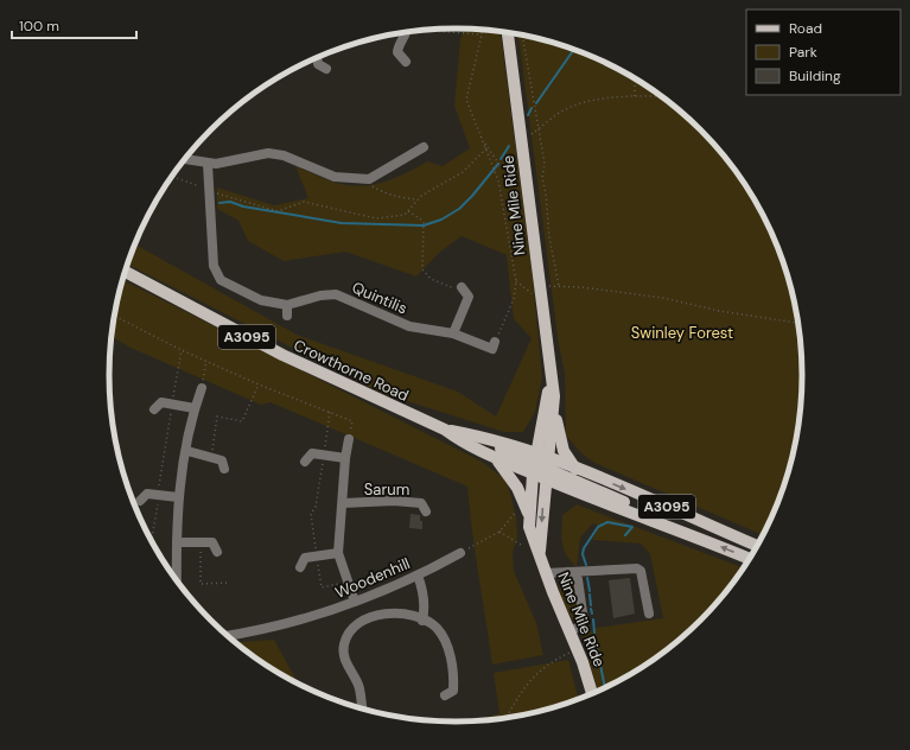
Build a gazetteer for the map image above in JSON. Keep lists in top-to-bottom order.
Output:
{
  "streets": {
    "main road": ["Nine Mile Ride", "A3095", "Crowthorne Road"],
    "street": ["Quintilis", "Sarum", "Woodenhill"]
  },
  "crossings": [
    ["Nine Mile Ride", "A3095"],
    ["Nine Mile Ride", "Crowthorne Road"],
    ["A3095", "Crowthorne Road"],
    ["Sarum", "Woodenhill"]
  ],
  "parks": ["Swinley Forest"],
  "legend": ["Road", "Park", "Building"],
  "scale_bar": "100 m"
}
